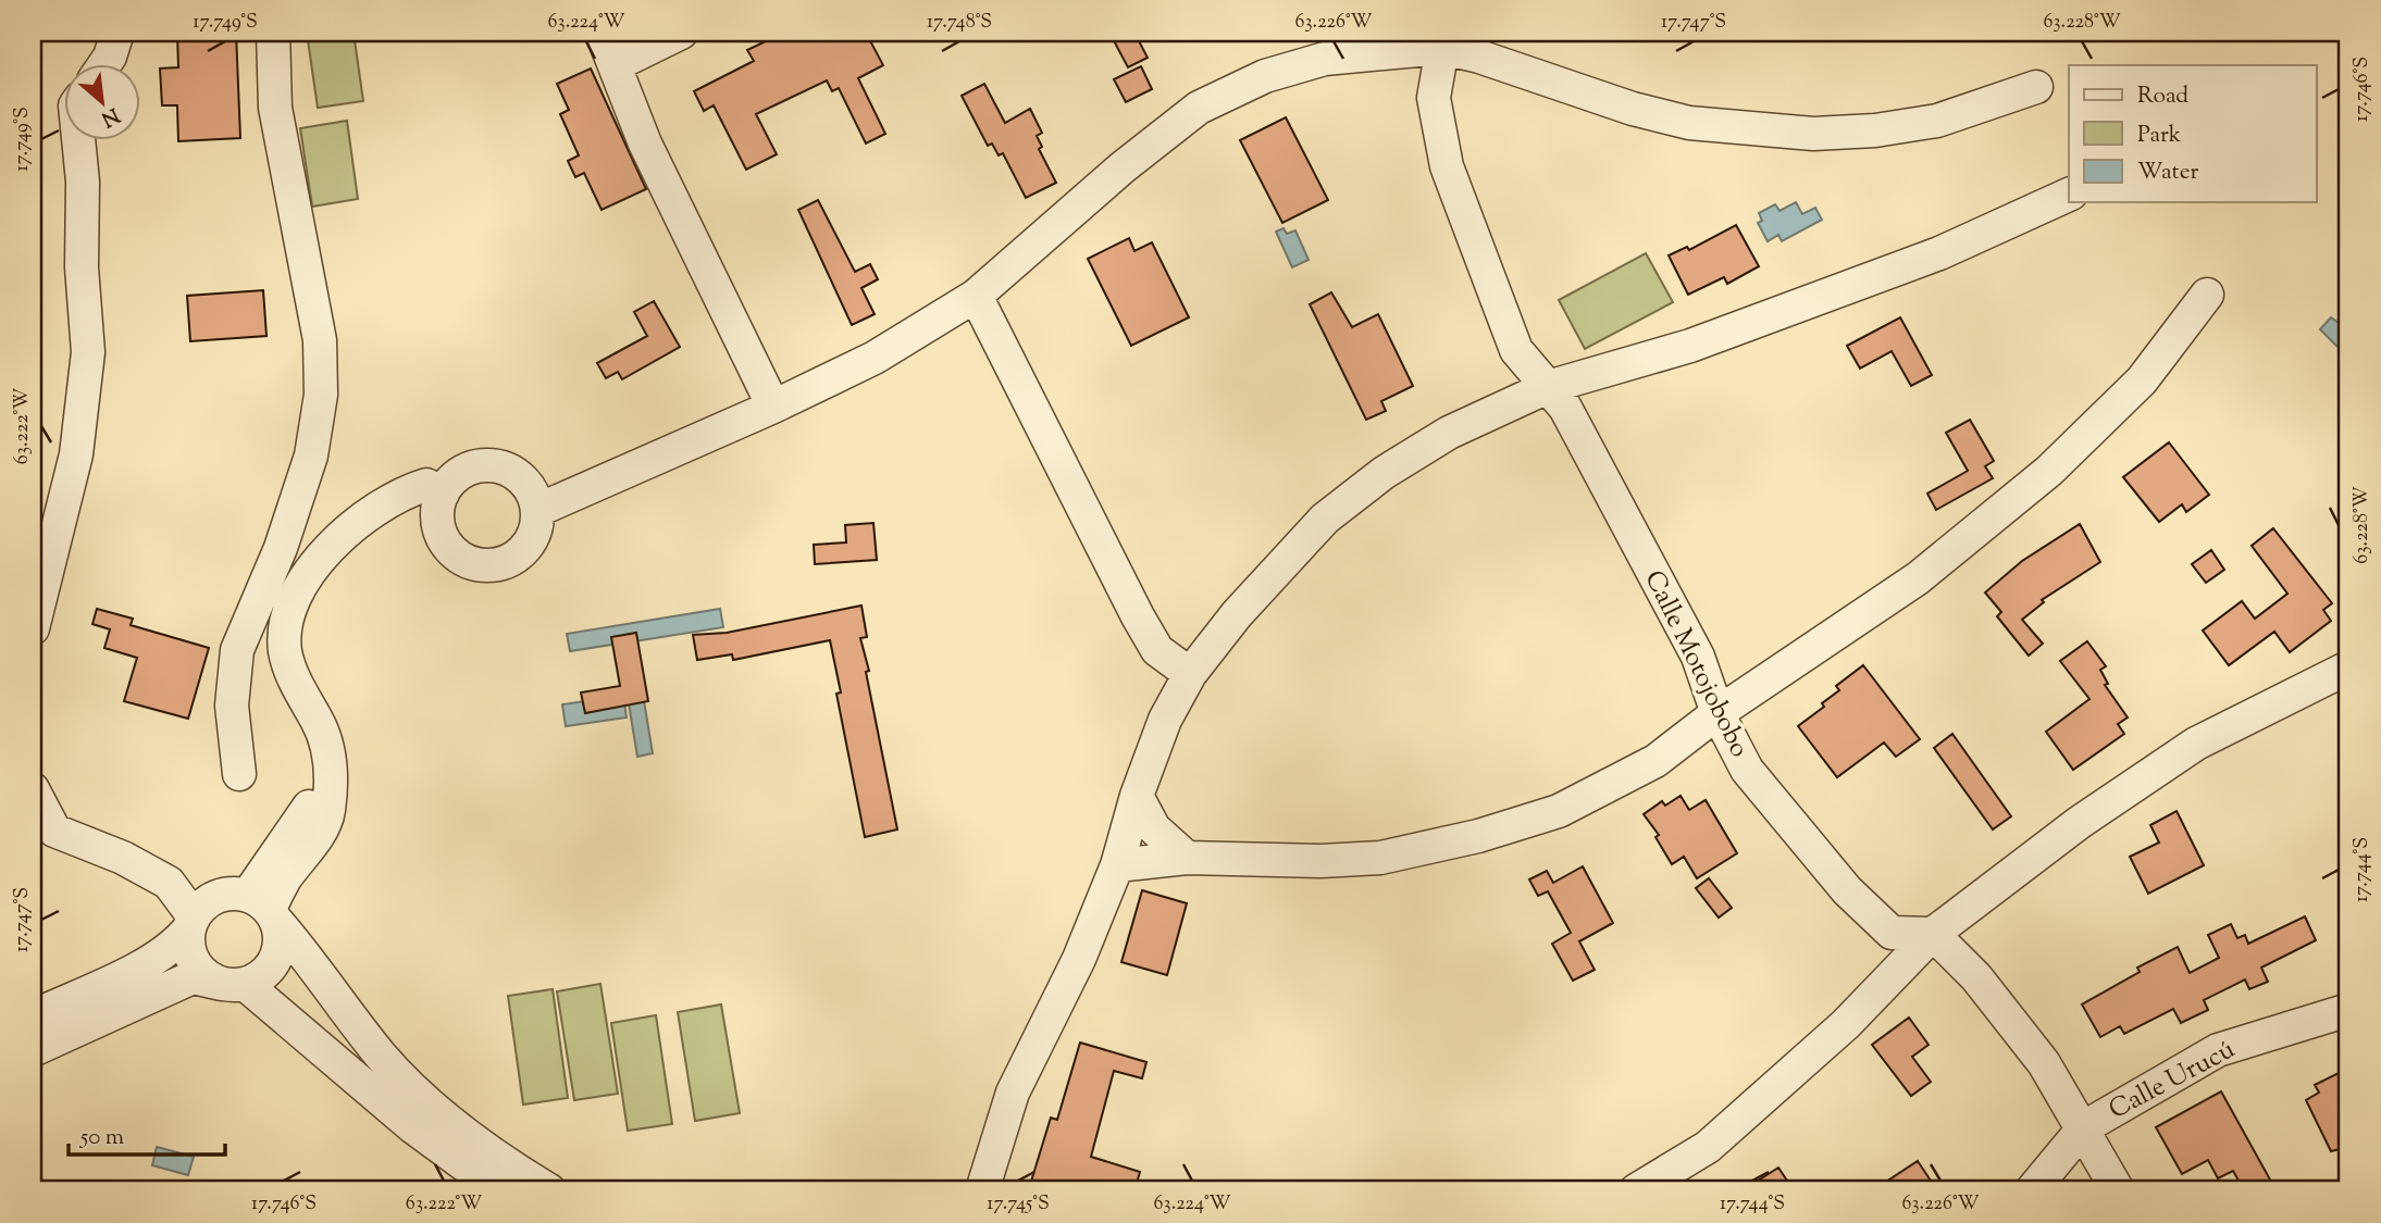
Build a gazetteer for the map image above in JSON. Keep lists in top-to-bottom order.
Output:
{
  "streets": {
    "street": ["Calle Motojobobo", "Calle Urucú"]
  },
  "legend": ["Road", "Park", "Water"],
  "scale_bar": "50 m",
  "north": "bottom right",
  "coordinates": [
    "17.749°S",
    "63.224°W",
    "17.748°S",
    "63.226°W",
    "17.747°S",
    "63.228°W",
    "17.746°S",
    "63.222°W",
    "17.744°S",
    "17.745°S"
  ]
}
